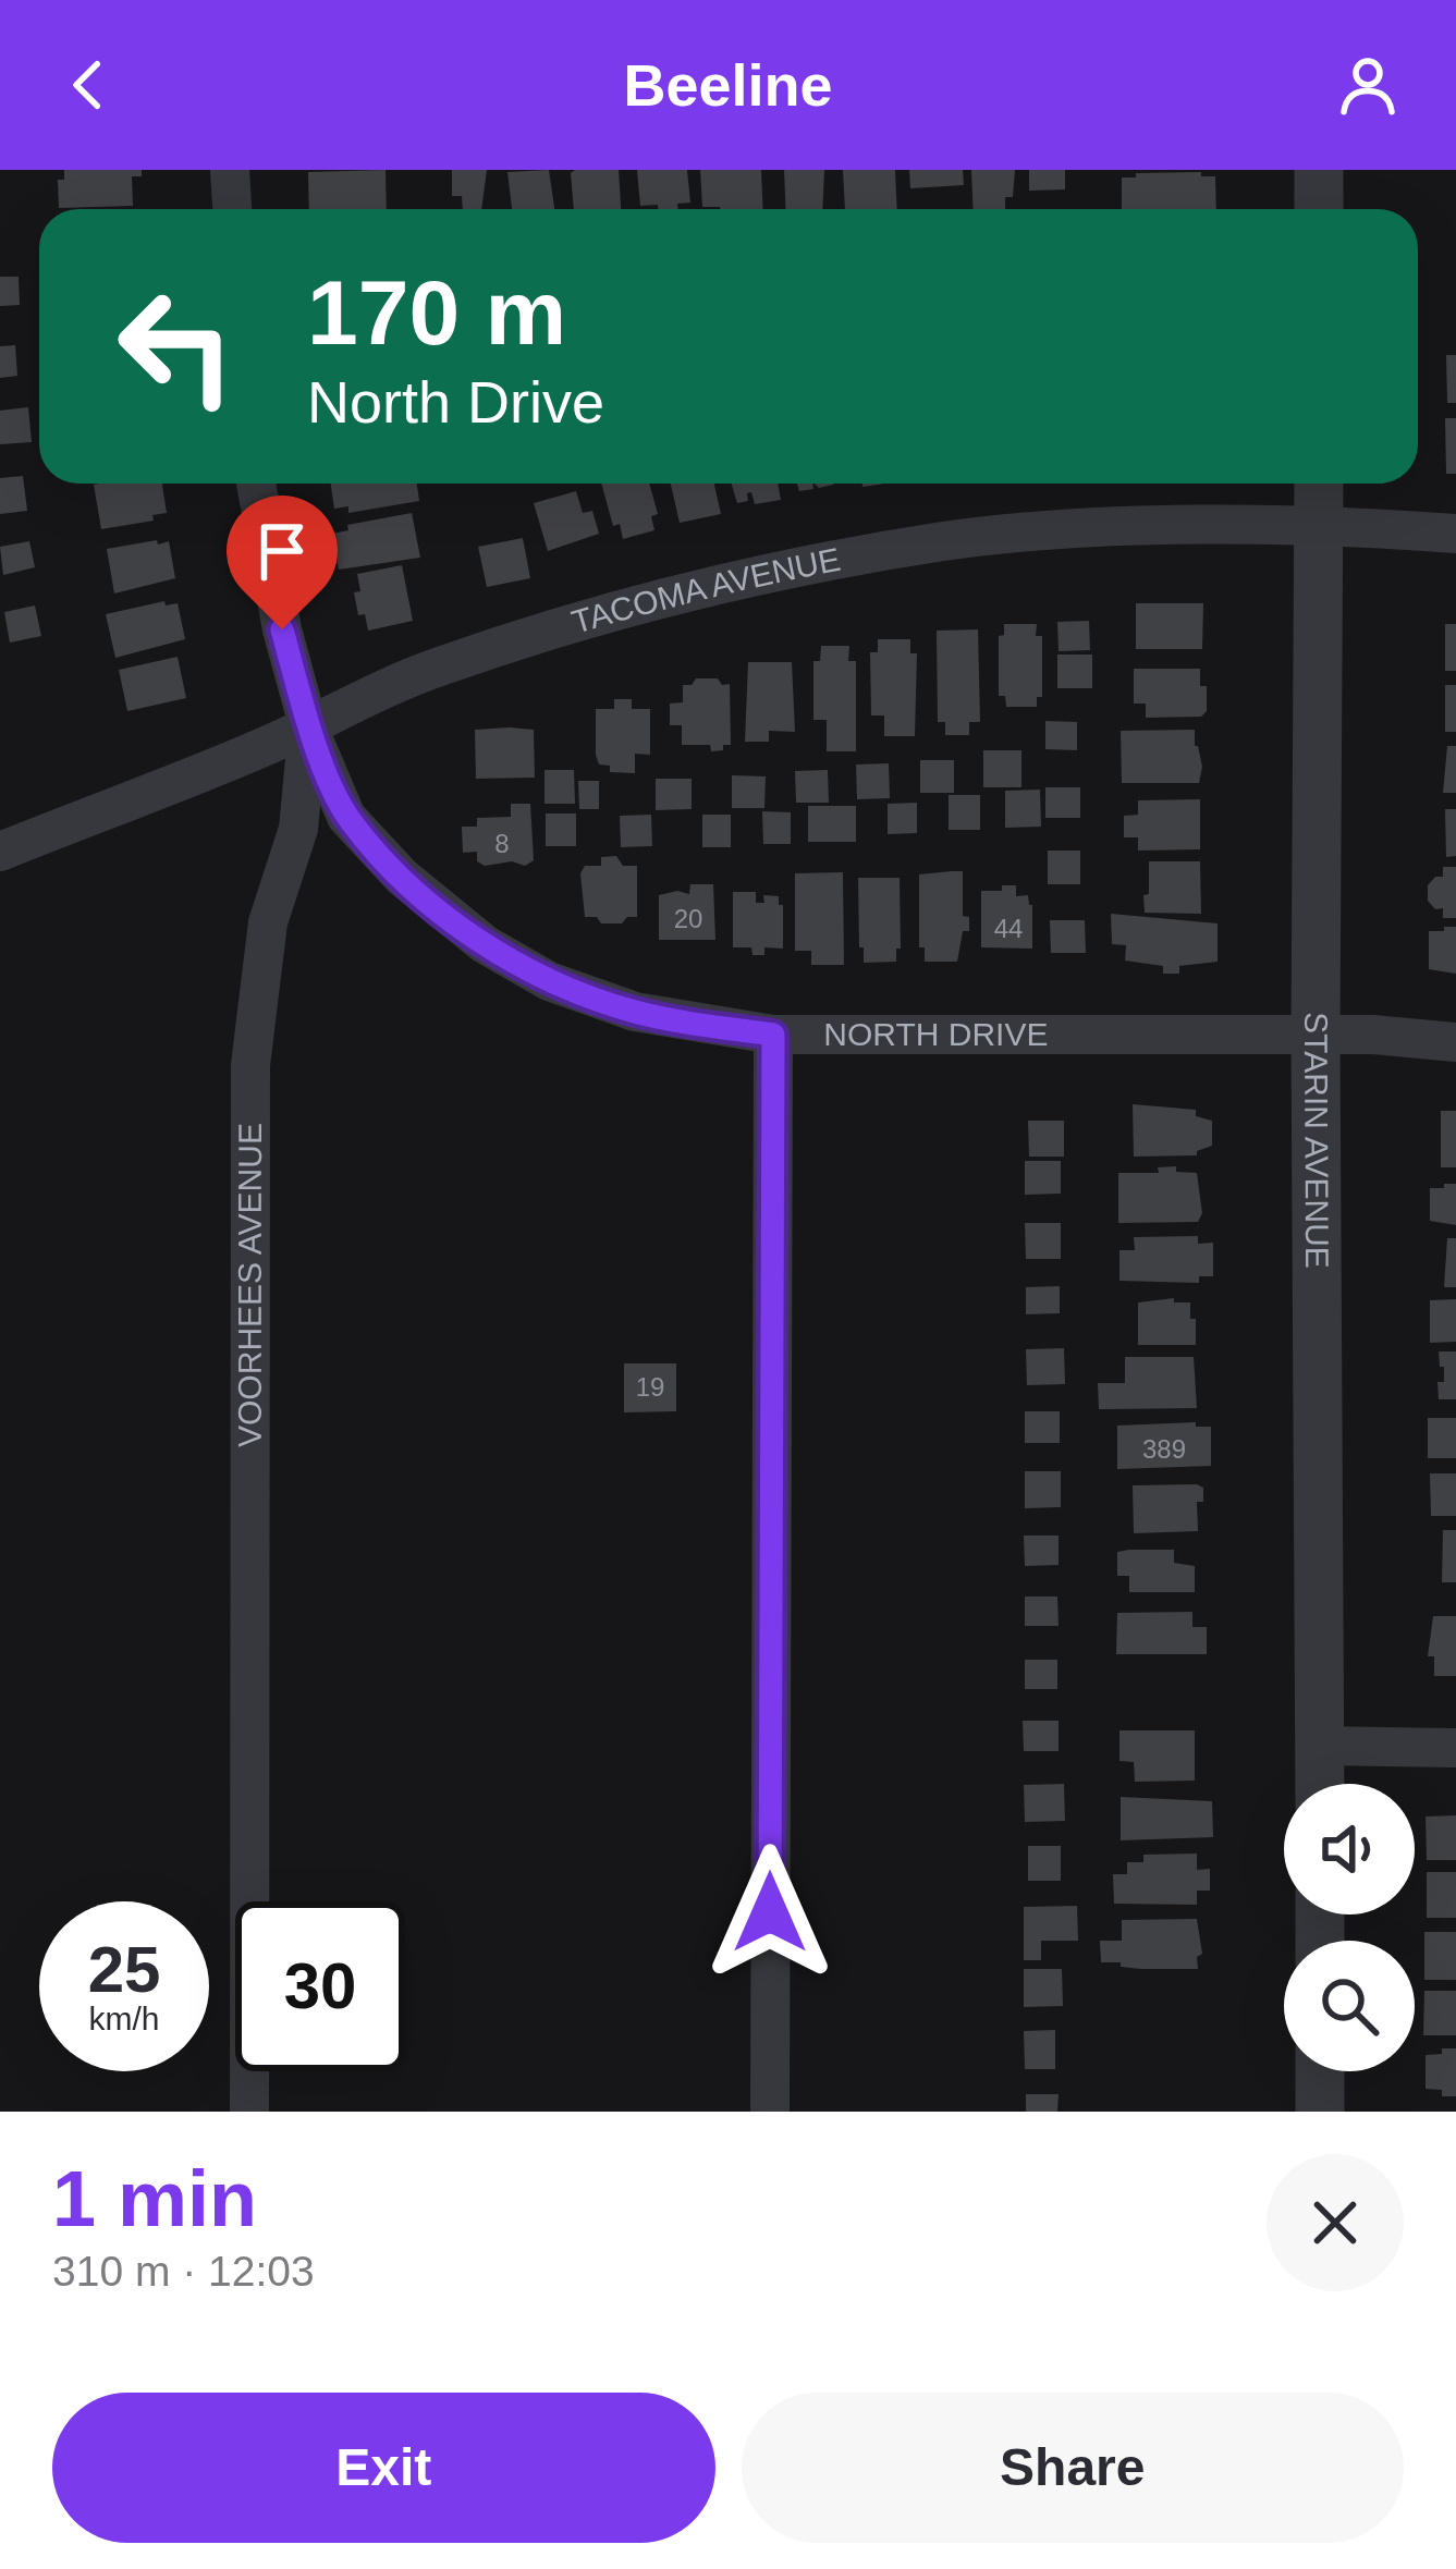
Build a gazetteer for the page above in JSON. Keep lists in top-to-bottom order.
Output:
{
  "streets": {
    "street": [
      "TACOMA AVENUE",
      "NORTH DRIVE",
      "STARIN AVENUE",
      "VOORHEES AVENUE"
    ]
  },
  "crossings": [
    ["TACOMA AVENUE", "NORTH DRIVE"],
    ["TACOMA AVENUE", "STARIN AVENUE"],
    ["TACOMA AVENUE", "VOORHEES AVENUE"],
    ["NORTH DRIVE", "STARIN AVENUE"],
    ["NORTH DRIVE", "VOORHEES AVENUE"]
  ],
  "house_numbers": [
    "8",
    "20",
    "44",
    "19",
    "389"
  ],
  "page": {
    "header": "Beeline",
    "turn": ["170 m", "North Drive"],
    "speed": "25 km/h",
    "limit": "30",
    "heading": ["1 min", "310 m · 12:03"],
    "buttons": ["Exit", "Share"]
  }
}
